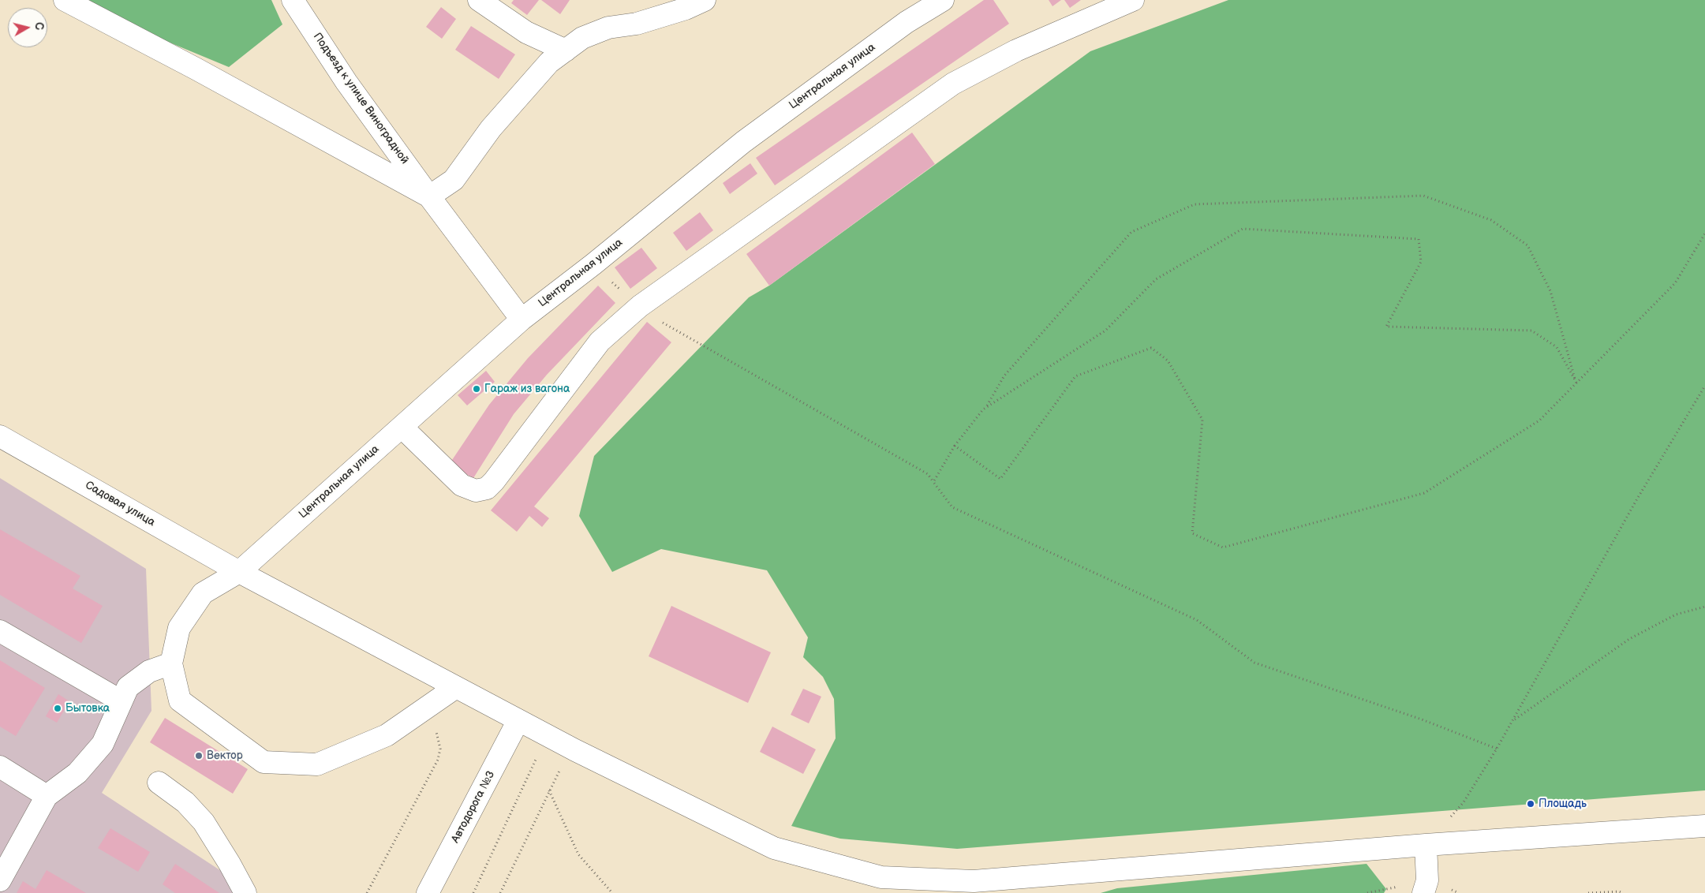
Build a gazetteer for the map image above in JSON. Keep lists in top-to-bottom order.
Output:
{
  "streets": {
    "street": [
      "Центральная улица",
      "Подъезд к улице Виноградной",
      "Садовая улица",
      "Автодорога №3"
    ]
  },
  "crossings": [
    ["Центральная улица", "Подъезд к улице Виноградной"],
    ["Центральная улица", "Садовая улица"],
    ["Садовая улица", "Автодорога №3"]
  ],
  "places": [
    "Гараж из вагона",
    "Бытовка",
    "Вектор",
    "Площадь"
  ],
  "north": "right"
}
